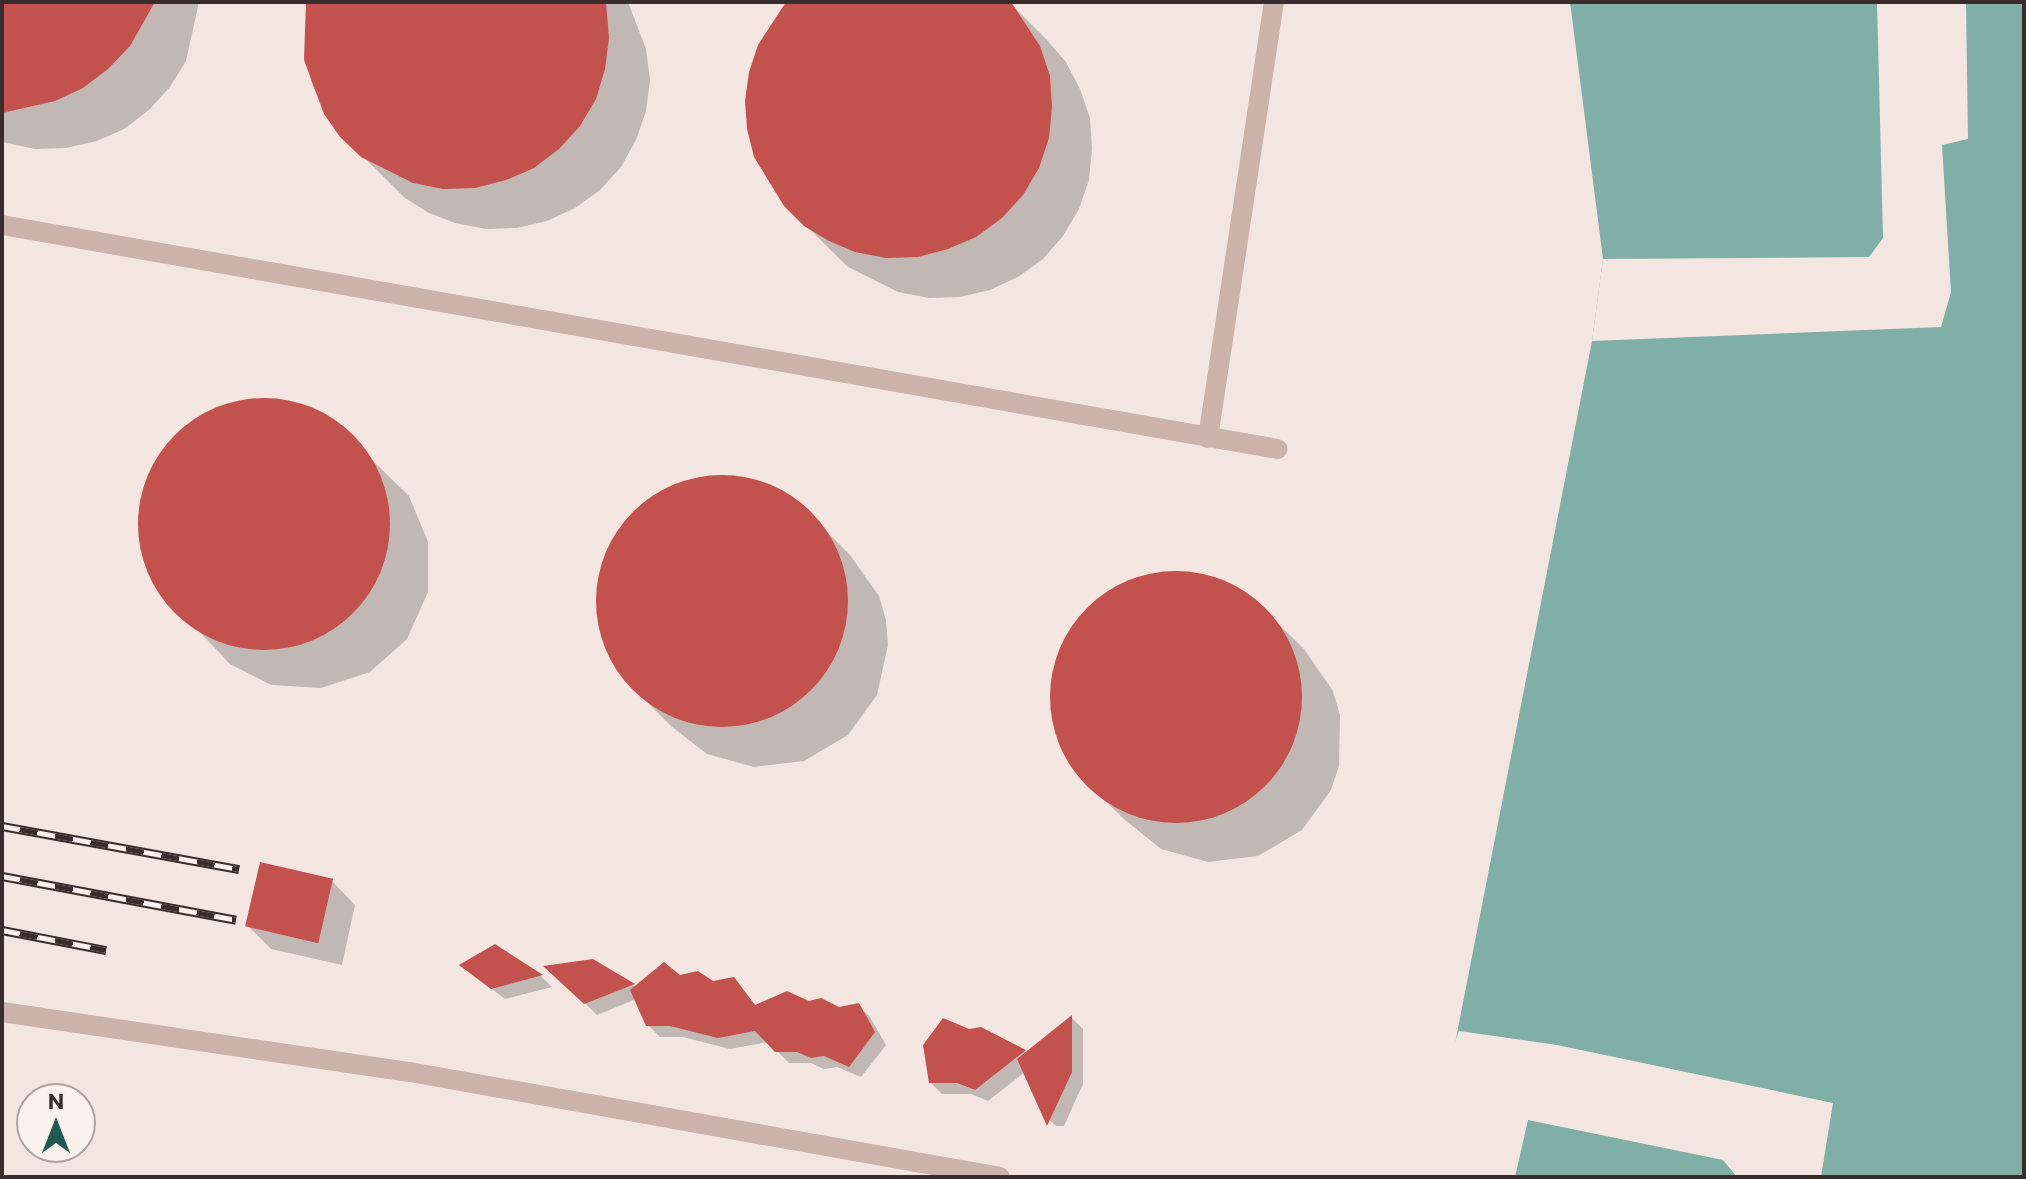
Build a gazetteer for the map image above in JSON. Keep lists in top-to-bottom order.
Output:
{
  "north": "top"
}
